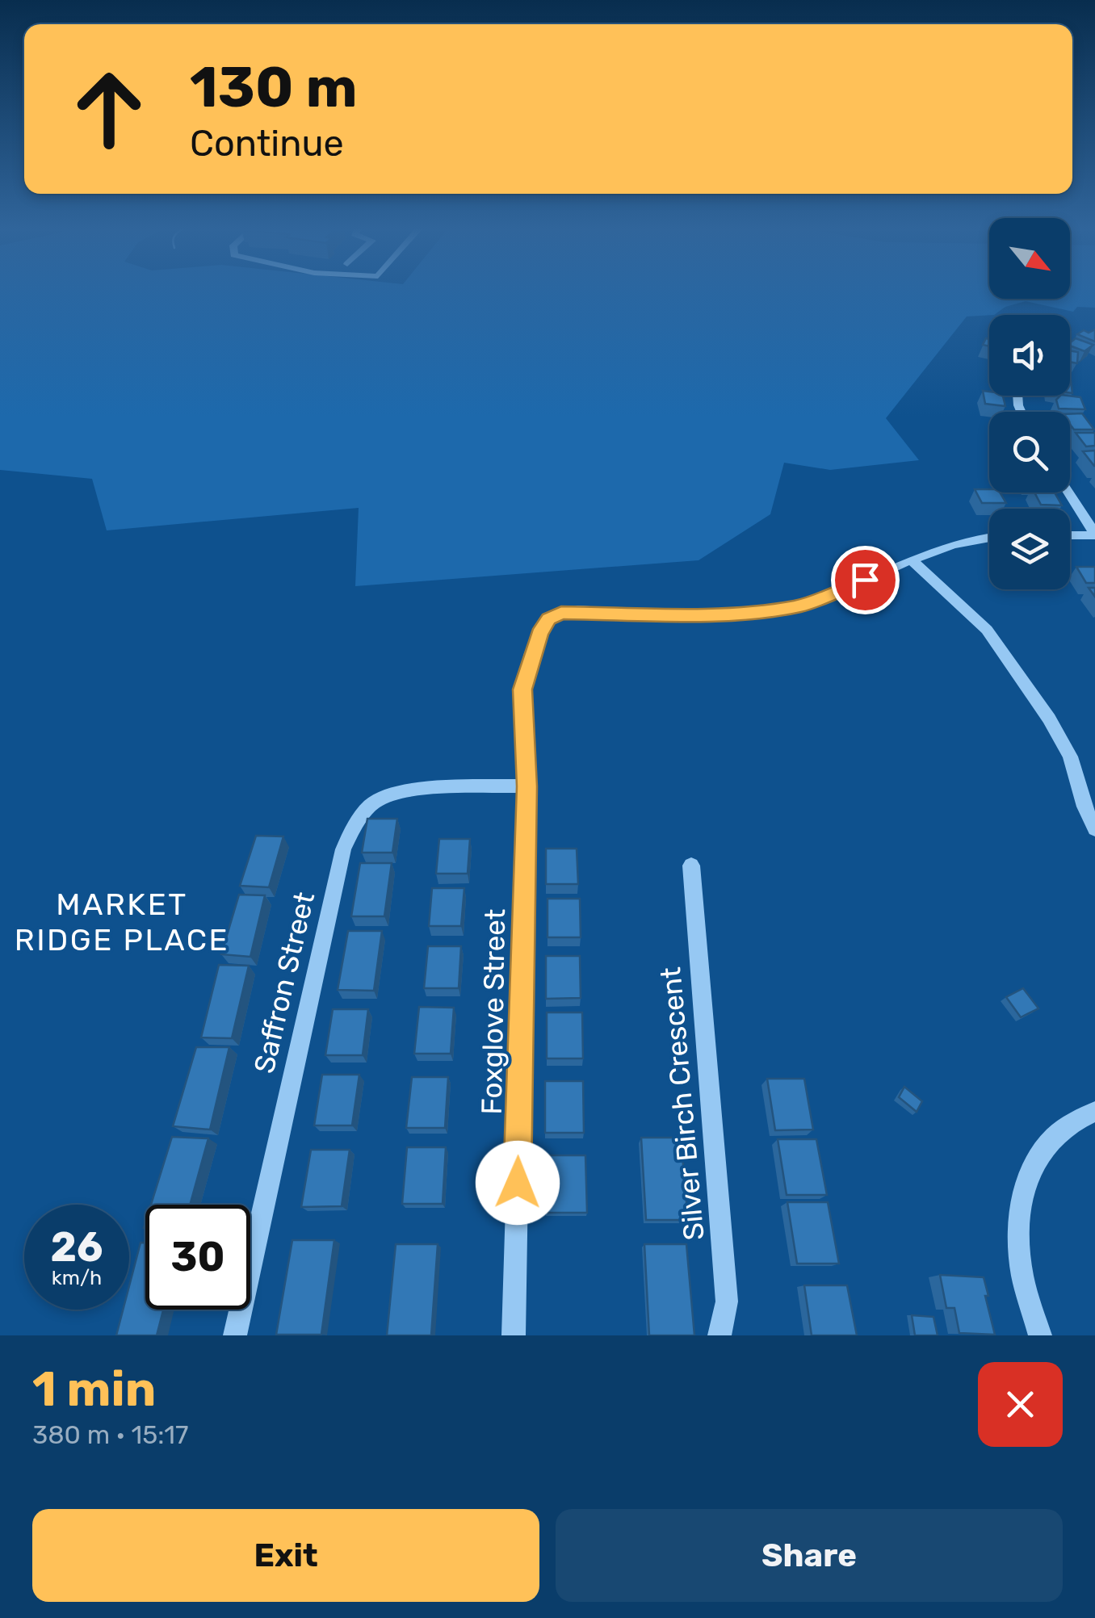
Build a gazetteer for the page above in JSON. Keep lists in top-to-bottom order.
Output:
{
  "streets": {
    "street": ["Saffron Street", "Foxglove Street", "Silver Birch Crescent"]
  },
  "crossings": [
    ["Saffron Street", "Foxglove Street"]
  ],
  "districts": ["MARKET RIDGE PLACE"],
  "north": "bottom right",
  "page": {
    "turn": ["130 m", "Continue"],
    "speed": "26 km/h",
    "limit": "30",
    "heading": ["1 min", "380 m · 15:17"],
    "buttons": ["Exit", "Share"]
  }
}
